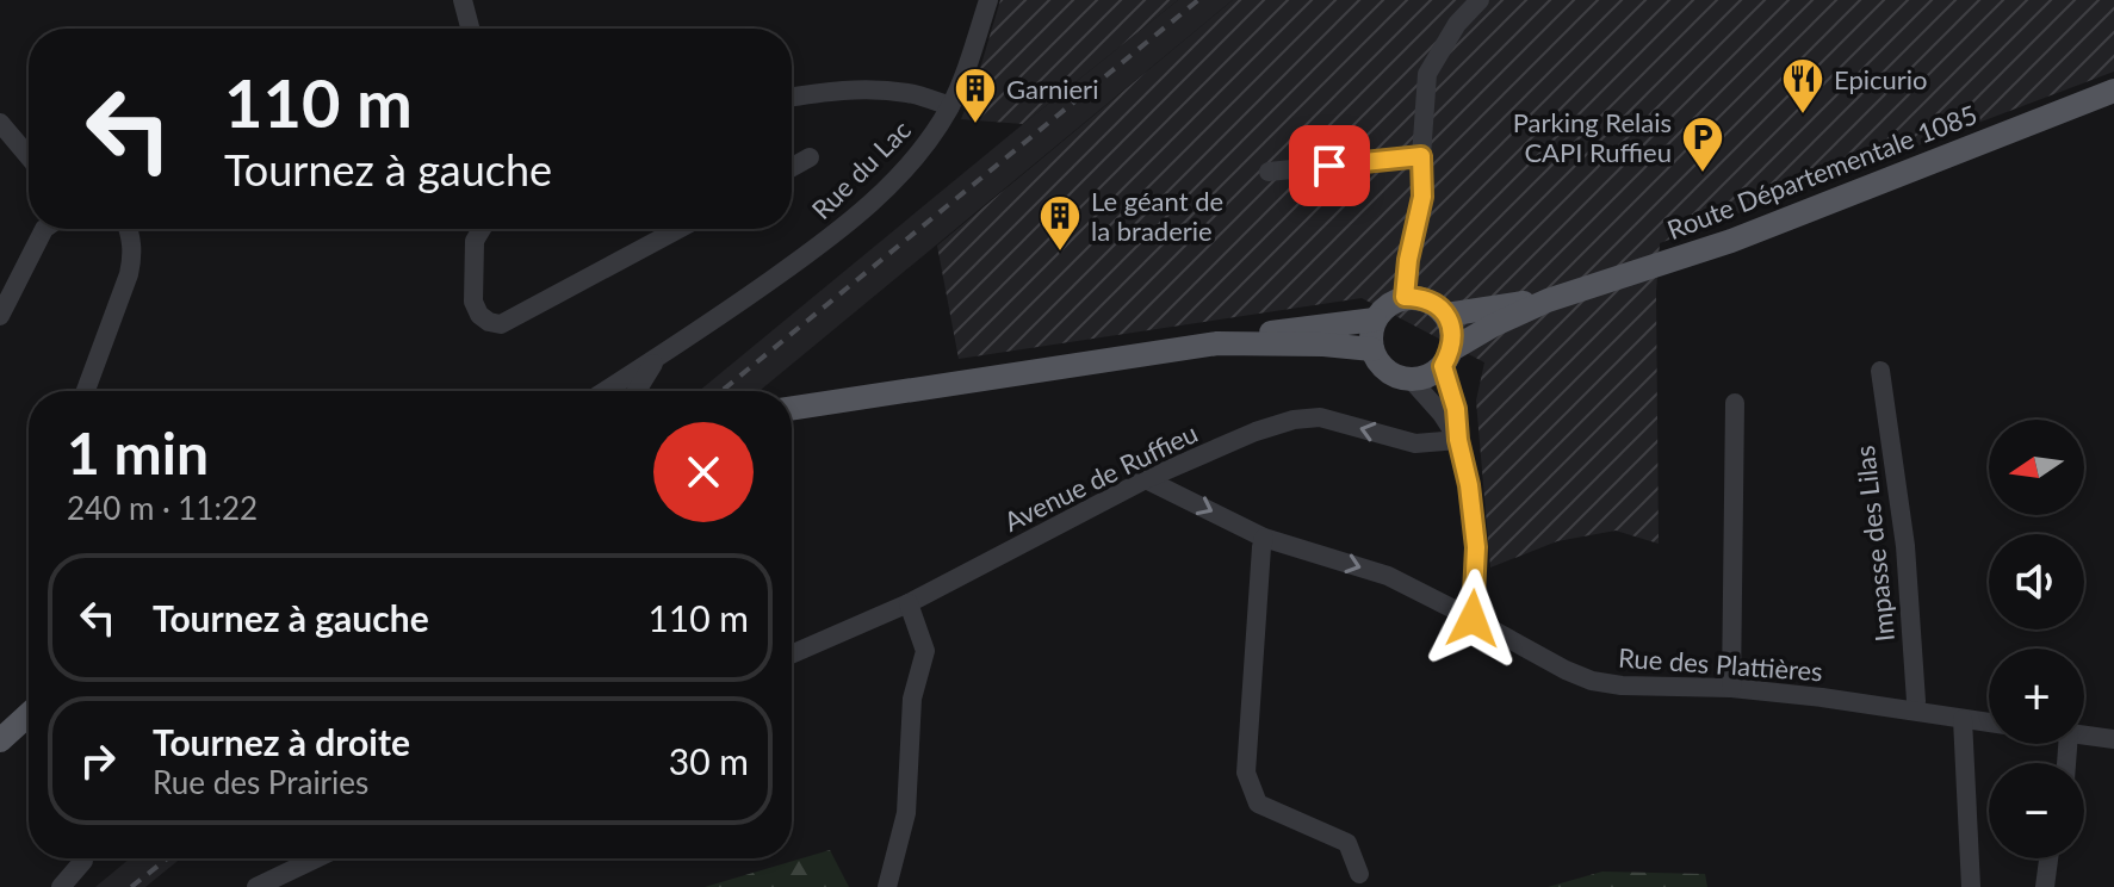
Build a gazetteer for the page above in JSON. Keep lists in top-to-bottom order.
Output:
{
  "streets": {
    "main road": ["Route Départementale 1085"],
    "street": [
      "Rue du Lac",
      "Avenue de Ruffieu",
      "Impasse des Lilas",
      "Rue des Plattières"
    ]
  },
  "crossings": [
    ["Avenue de Ruffieu", "Rue des Plattières"],
    ["Impasse des Lilas", "Rue des Plattières"]
  ],
  "one_way": ["Avenue de Ruffieu", "Rue des Plattières"],
  "places": {
    "restaurant": ["Epicurio"],
    "building": ["Garnieri", "Le géant de la braderie"],
    "parking": ["Parking Relais CAPI Ruffieu"]
  },
  "north": "left",
  "page": {
    "turn": ["110 m", "Tournez à gauche"],
    "heading": ["1 min", "240 m · 11:22"],
    "map_buttons": ["+", "−"],
    "list": [
      {
        "name": "Tournez à gauche",
        "value": "110 m"
      },
      {
        "name": "Tournez à droite",
        "note": "Rue des Prairies",
        "value": "30 m"
      }
    ]
  }
}
